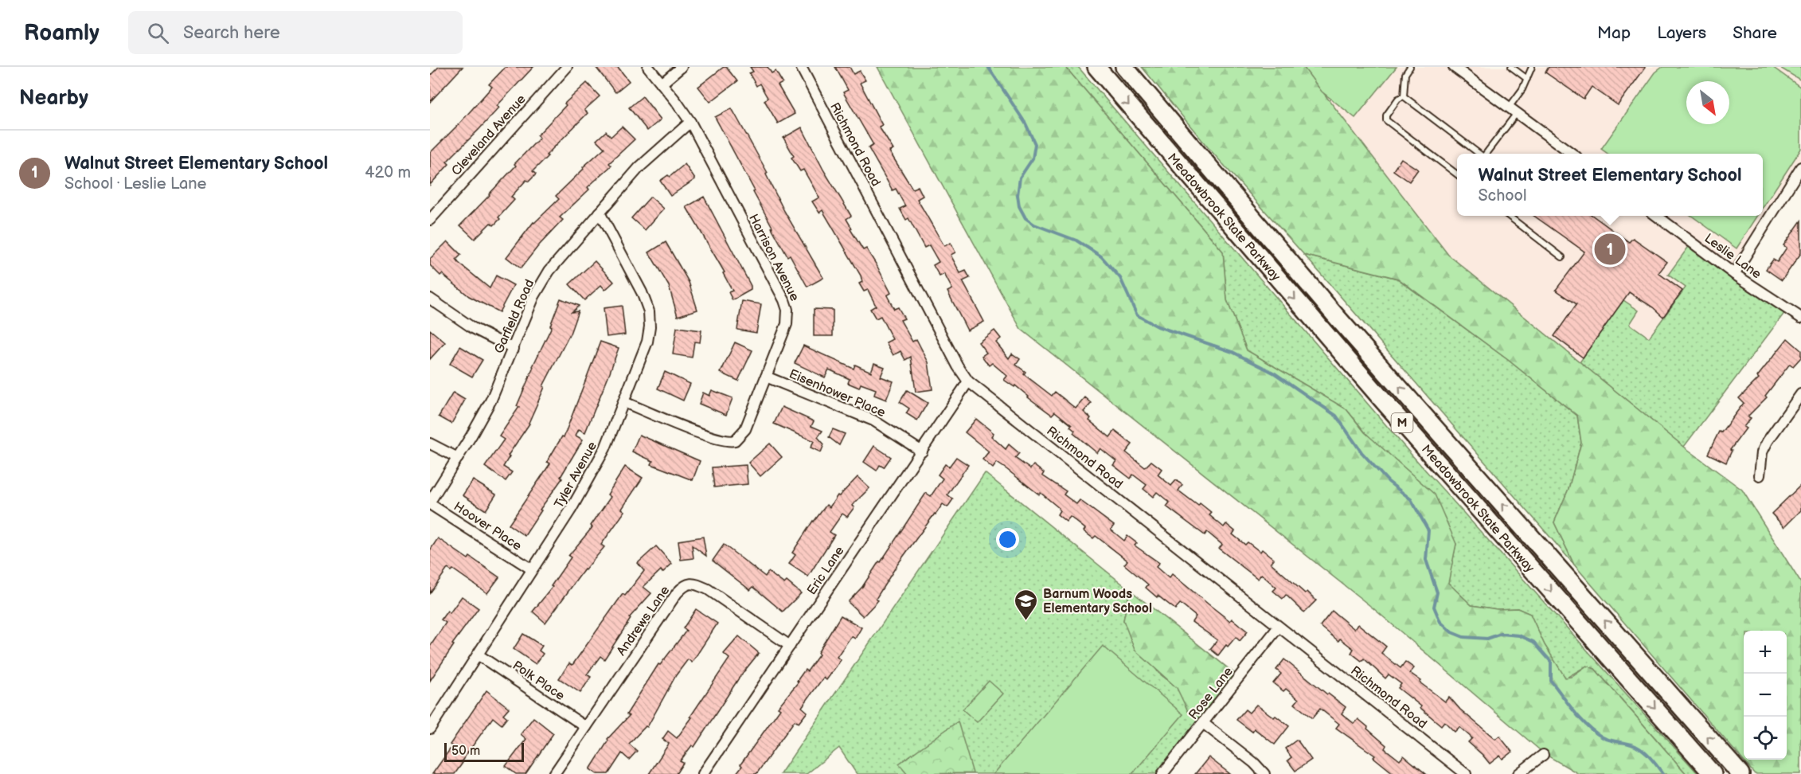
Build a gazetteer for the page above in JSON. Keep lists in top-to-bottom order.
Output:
{
  "streets": {
    "highway": ["Meadowbrook State Parkway", "M"],
    "street": [
      "Cleveland Avenue",
      "Richmond Road",
      "Leslie Lane",
      "Harrison Avenue",
      "Garfield Road",
      "Eisenhower Place",
      "Tyler Avenue",
      "Hoover Place",
      "Eric Lane",
      "Andrews Lane",
      "Polk Place",
      "Rose Lane"
    ]
  },
  "crossings": [
    ["Richmond Road", "Eric Lane"],
    ["Richmond Road", "Rose Lane"],
    ["Harrison Avenue", "Garfield Road"],
    ["Harrison Avenue", "Eisenhower Place"],
    ["Harrison Avenue", "Tyler Avenue"],
    ["Garfield Road", "Tyler Avenue"],
    ["Garfield Road", "Hoover Place"],
    ["Eisenhower Place", "Eric Lane"],
    ["Tyler Avenue", "Hoover Place"],
    ["Tyler Avenue", "Polk Place"],
    ["Eric Lane", "Andrews Lane"],
    ["Andrews Lane", "Polk Place"]
  ],
  "places": {
    "school or university": ["Barnum Woods Elementary School"]
  },
  "scale_bar": "50 m",
  "north": "bottom right",
  "page": {
    "header": "Roamly",
    "search": "Search here",
    "nav": ["Map", "Layers", "Share"],
    "heading": "Nearby",
    "list": [
      {
        "mark": "1",
        "name": "Walnut Street Elementary School",
        "note": "School · Leslie Lane",
        "value": "420 m"
      }
    ],
    "popup": ["Walnut Street Elementary School", "School"],
    "pins": "1",
    "map_buttons": ["+", "−"],
    "scale": "50 m"
  }
}
